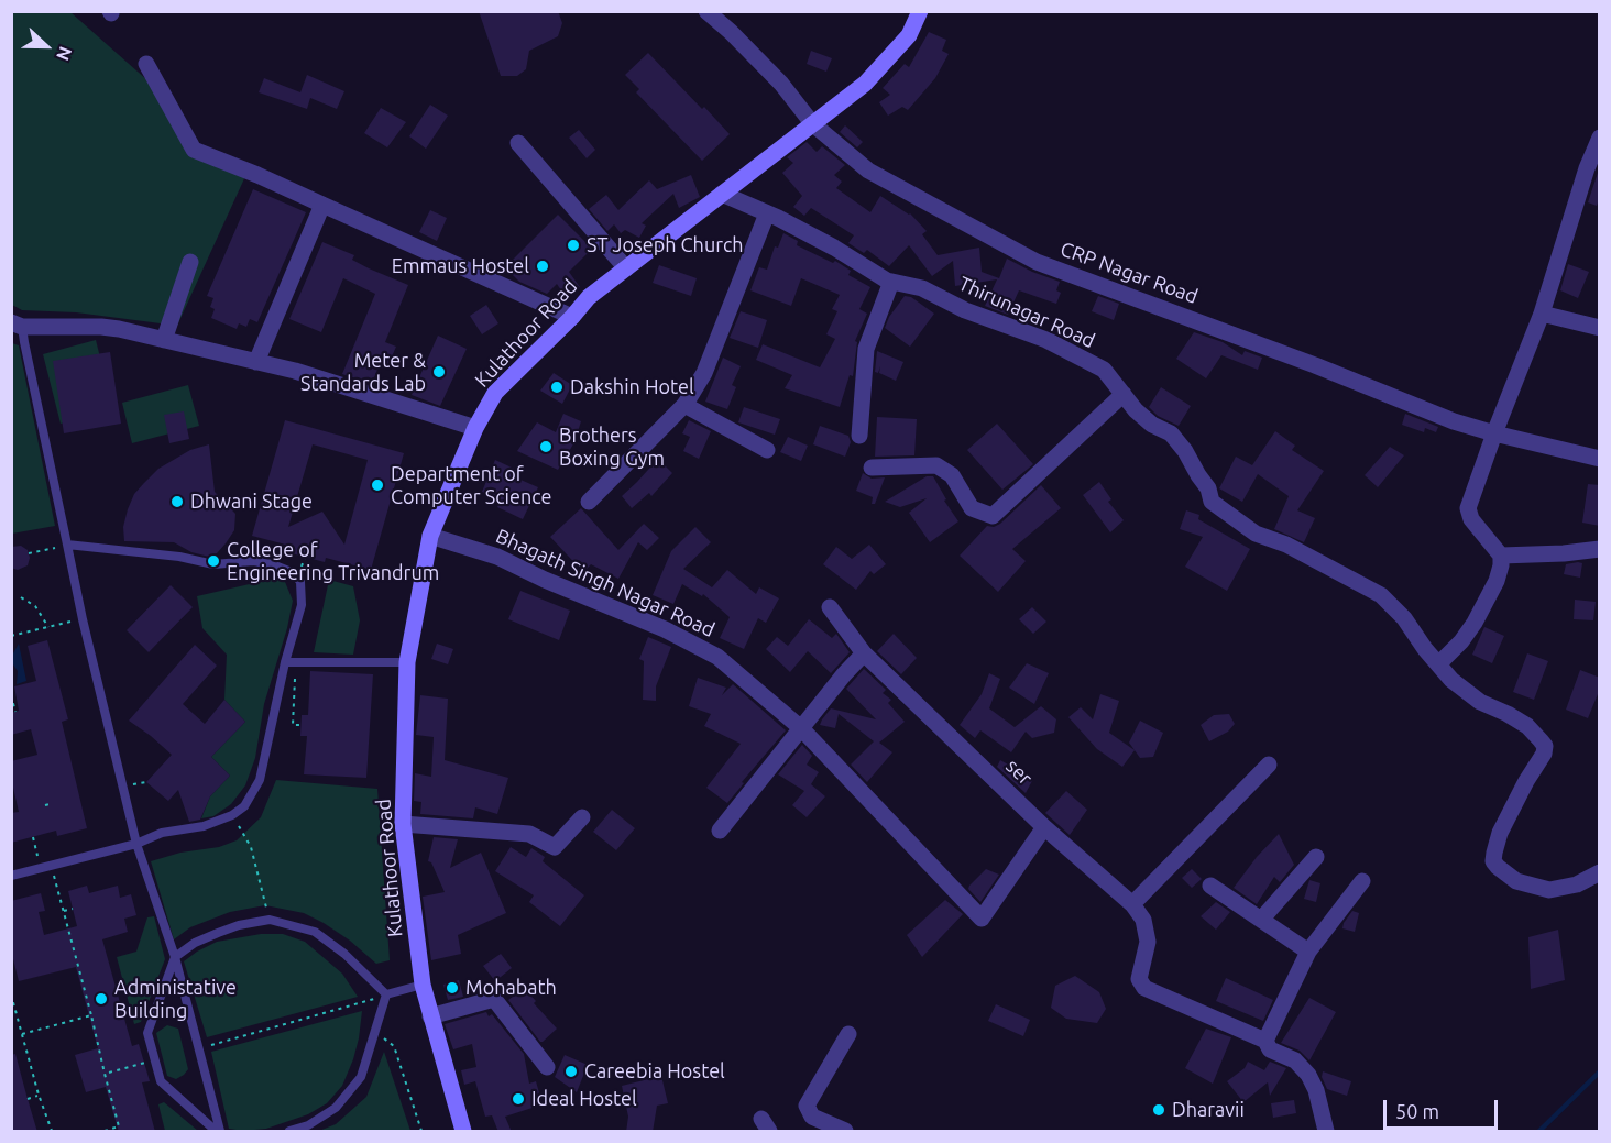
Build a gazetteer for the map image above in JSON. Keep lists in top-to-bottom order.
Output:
{
  "streets": {
    "main road": ["Kulathoor Road"],
    "street": [
      "CRP Nagar Road",
      "Thirunagar Road",
      "Bhagath Singh Nagar Road",
      "ser"
    ]
  },
  "crossings": [
    ["CRP Nagar Road", "Kulathoor Road"],
    ["Thirunagar Road", "Kulathoor Road"],
    ["Kulathoor Road", "Bhagath Singh Nagar Road"],
    ["Bhagath Singh Nagar Road", "ser"]
  ],
  "places": [
    "ST Joseph Church",
    "Emmaus Hostel",
    "Meter & Standards Lab",
    "Dakshin Hotel",
    "Brothers Boxing Gym",
    "Department of Computer Science",
    "Dhwani Stage",
    "College of Engineering Trivandrum",
    "Mohabath",
    "Administative Building",
    "Careebia Hostel",
    "Ideal Hostel",
    "Dharavii"
  ],
  "scale_bar": "50 m",
  "north": "right"
}
